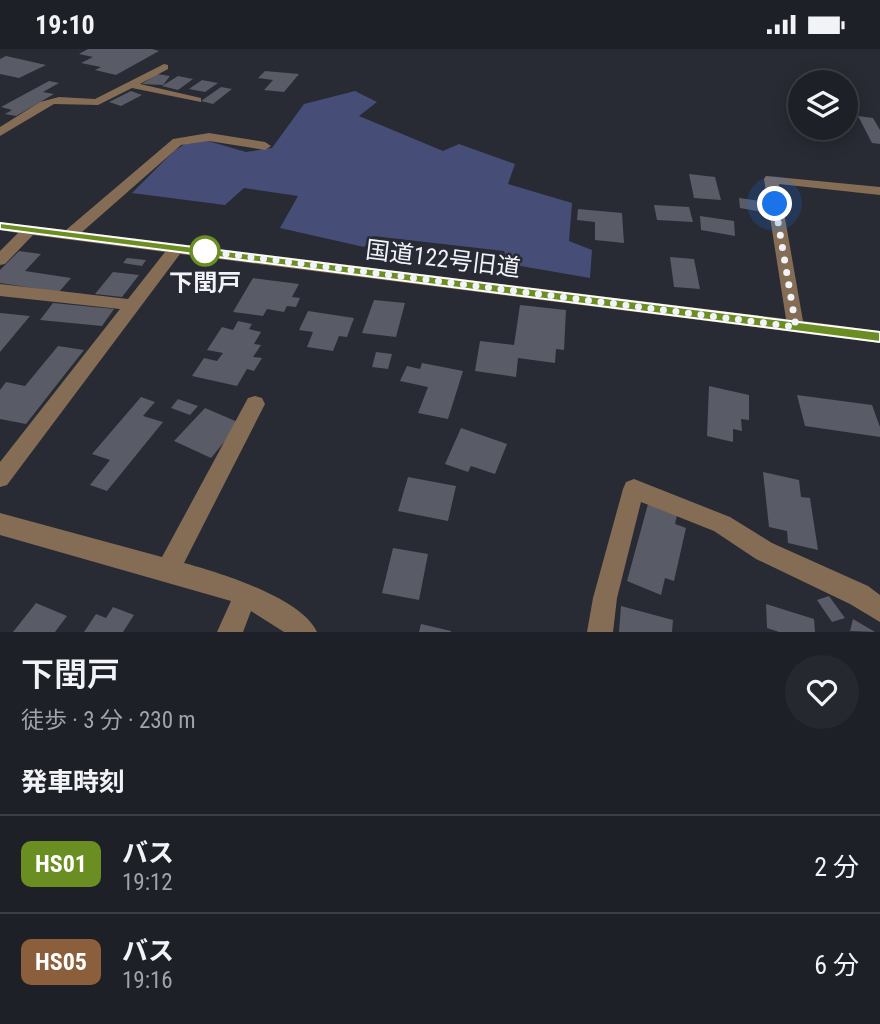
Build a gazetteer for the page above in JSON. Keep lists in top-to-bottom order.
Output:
{
  "streets": {
    "street": ["国道122号旧道"]
  },
  "places": ["下閏戸"],
  "lines": ["bus line HS01"],
  "page": {
    "status": "19:10",
    "heading": [
      ["下閏戸", "徒歩 · 3 分 · 230 m"],
      "発車時刻"
    ],
    "list": [
      {
        "mark": "HS01",
        "name": "バス",
        "note": "19:12",
        "value": "2 分"
      },
      {
        "mark": "HS05",
        "name": "バス",
        "note": "19:16",
        "value": "6 分"
      }
    ]
  }
}
